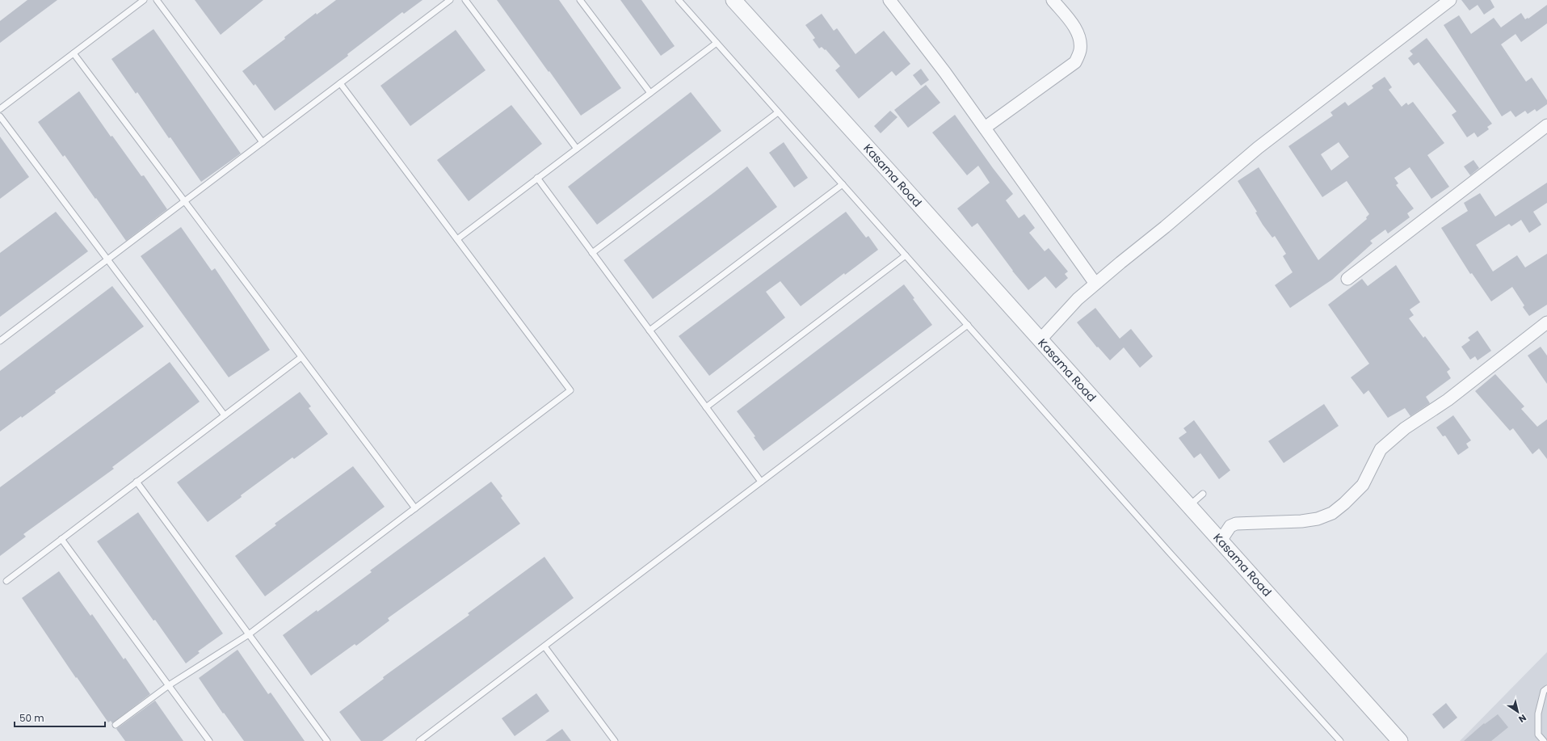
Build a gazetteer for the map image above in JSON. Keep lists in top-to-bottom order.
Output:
{
  "streets": {
    "street": ["Kasama Road"]
  },
  "scale_bar": "50 m",
  "north": "bottom right"
}
